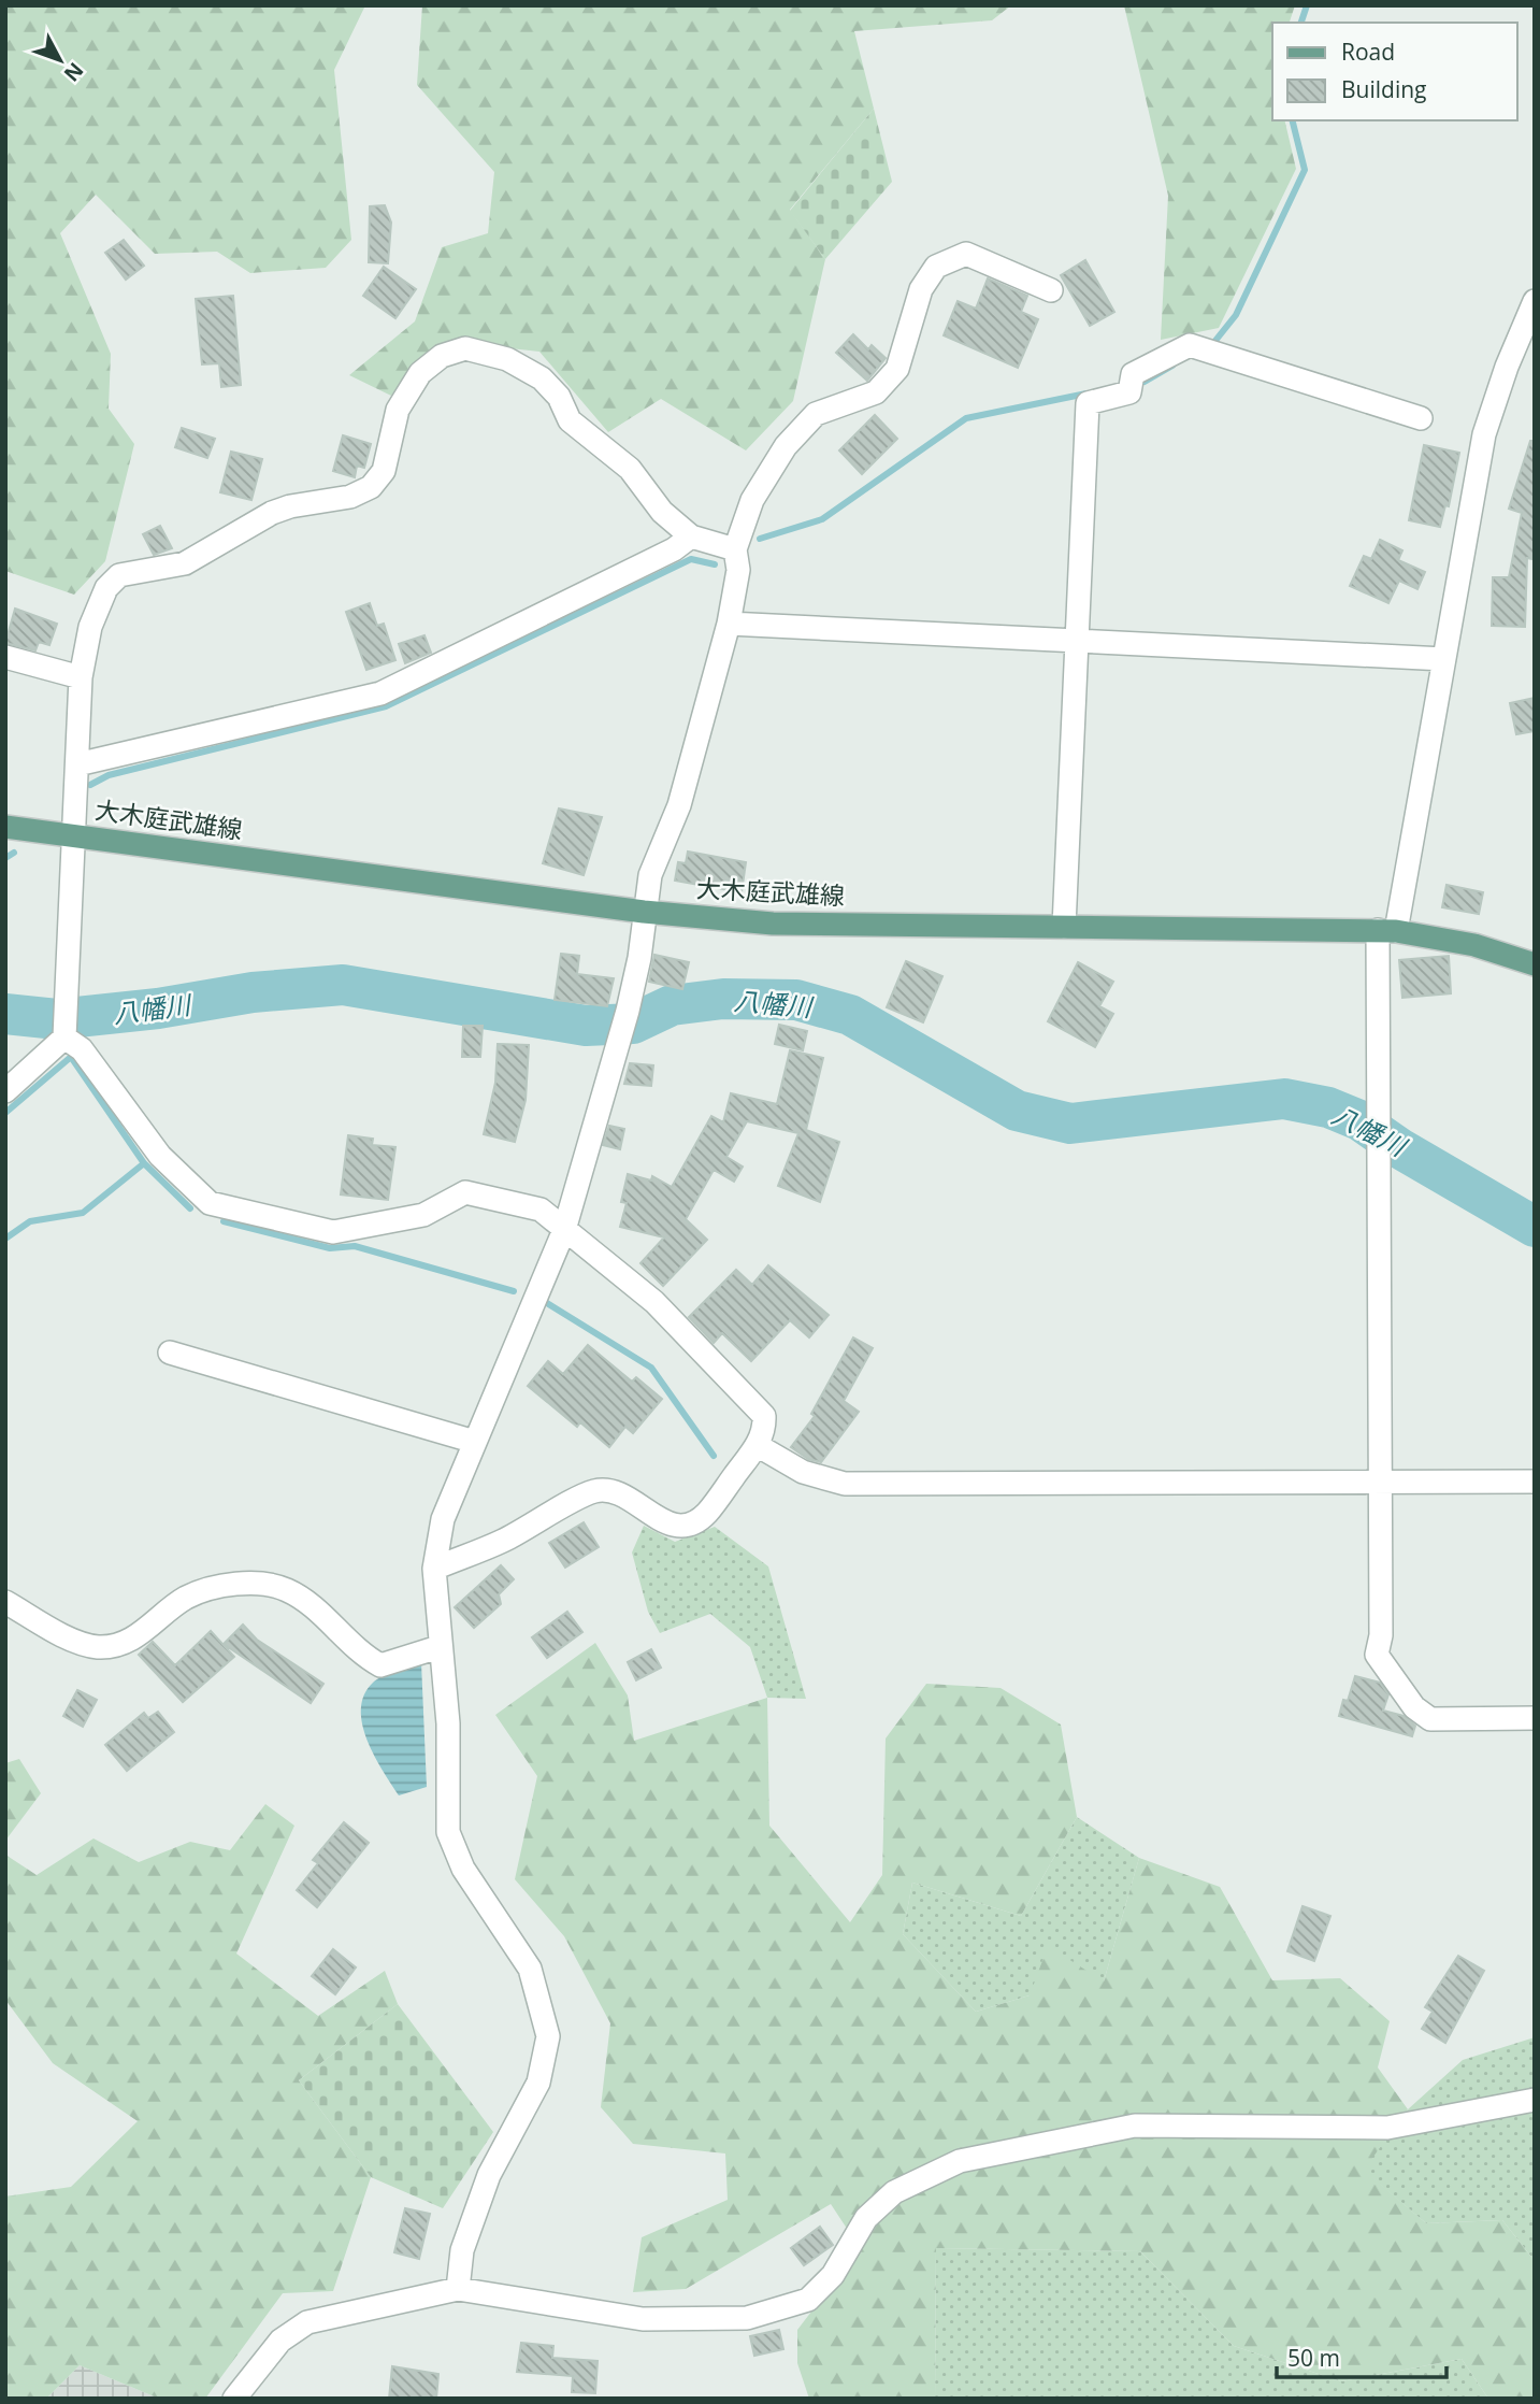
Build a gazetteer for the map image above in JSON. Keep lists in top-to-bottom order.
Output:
{
  "streets": {
    "main road": ["大木庭武雄線"]
  },
  "water": ["八幡川"],
  "legend": ["Road", "Building"],
  "scale_bar": "50 m",
  "north": "bottom right"
}
